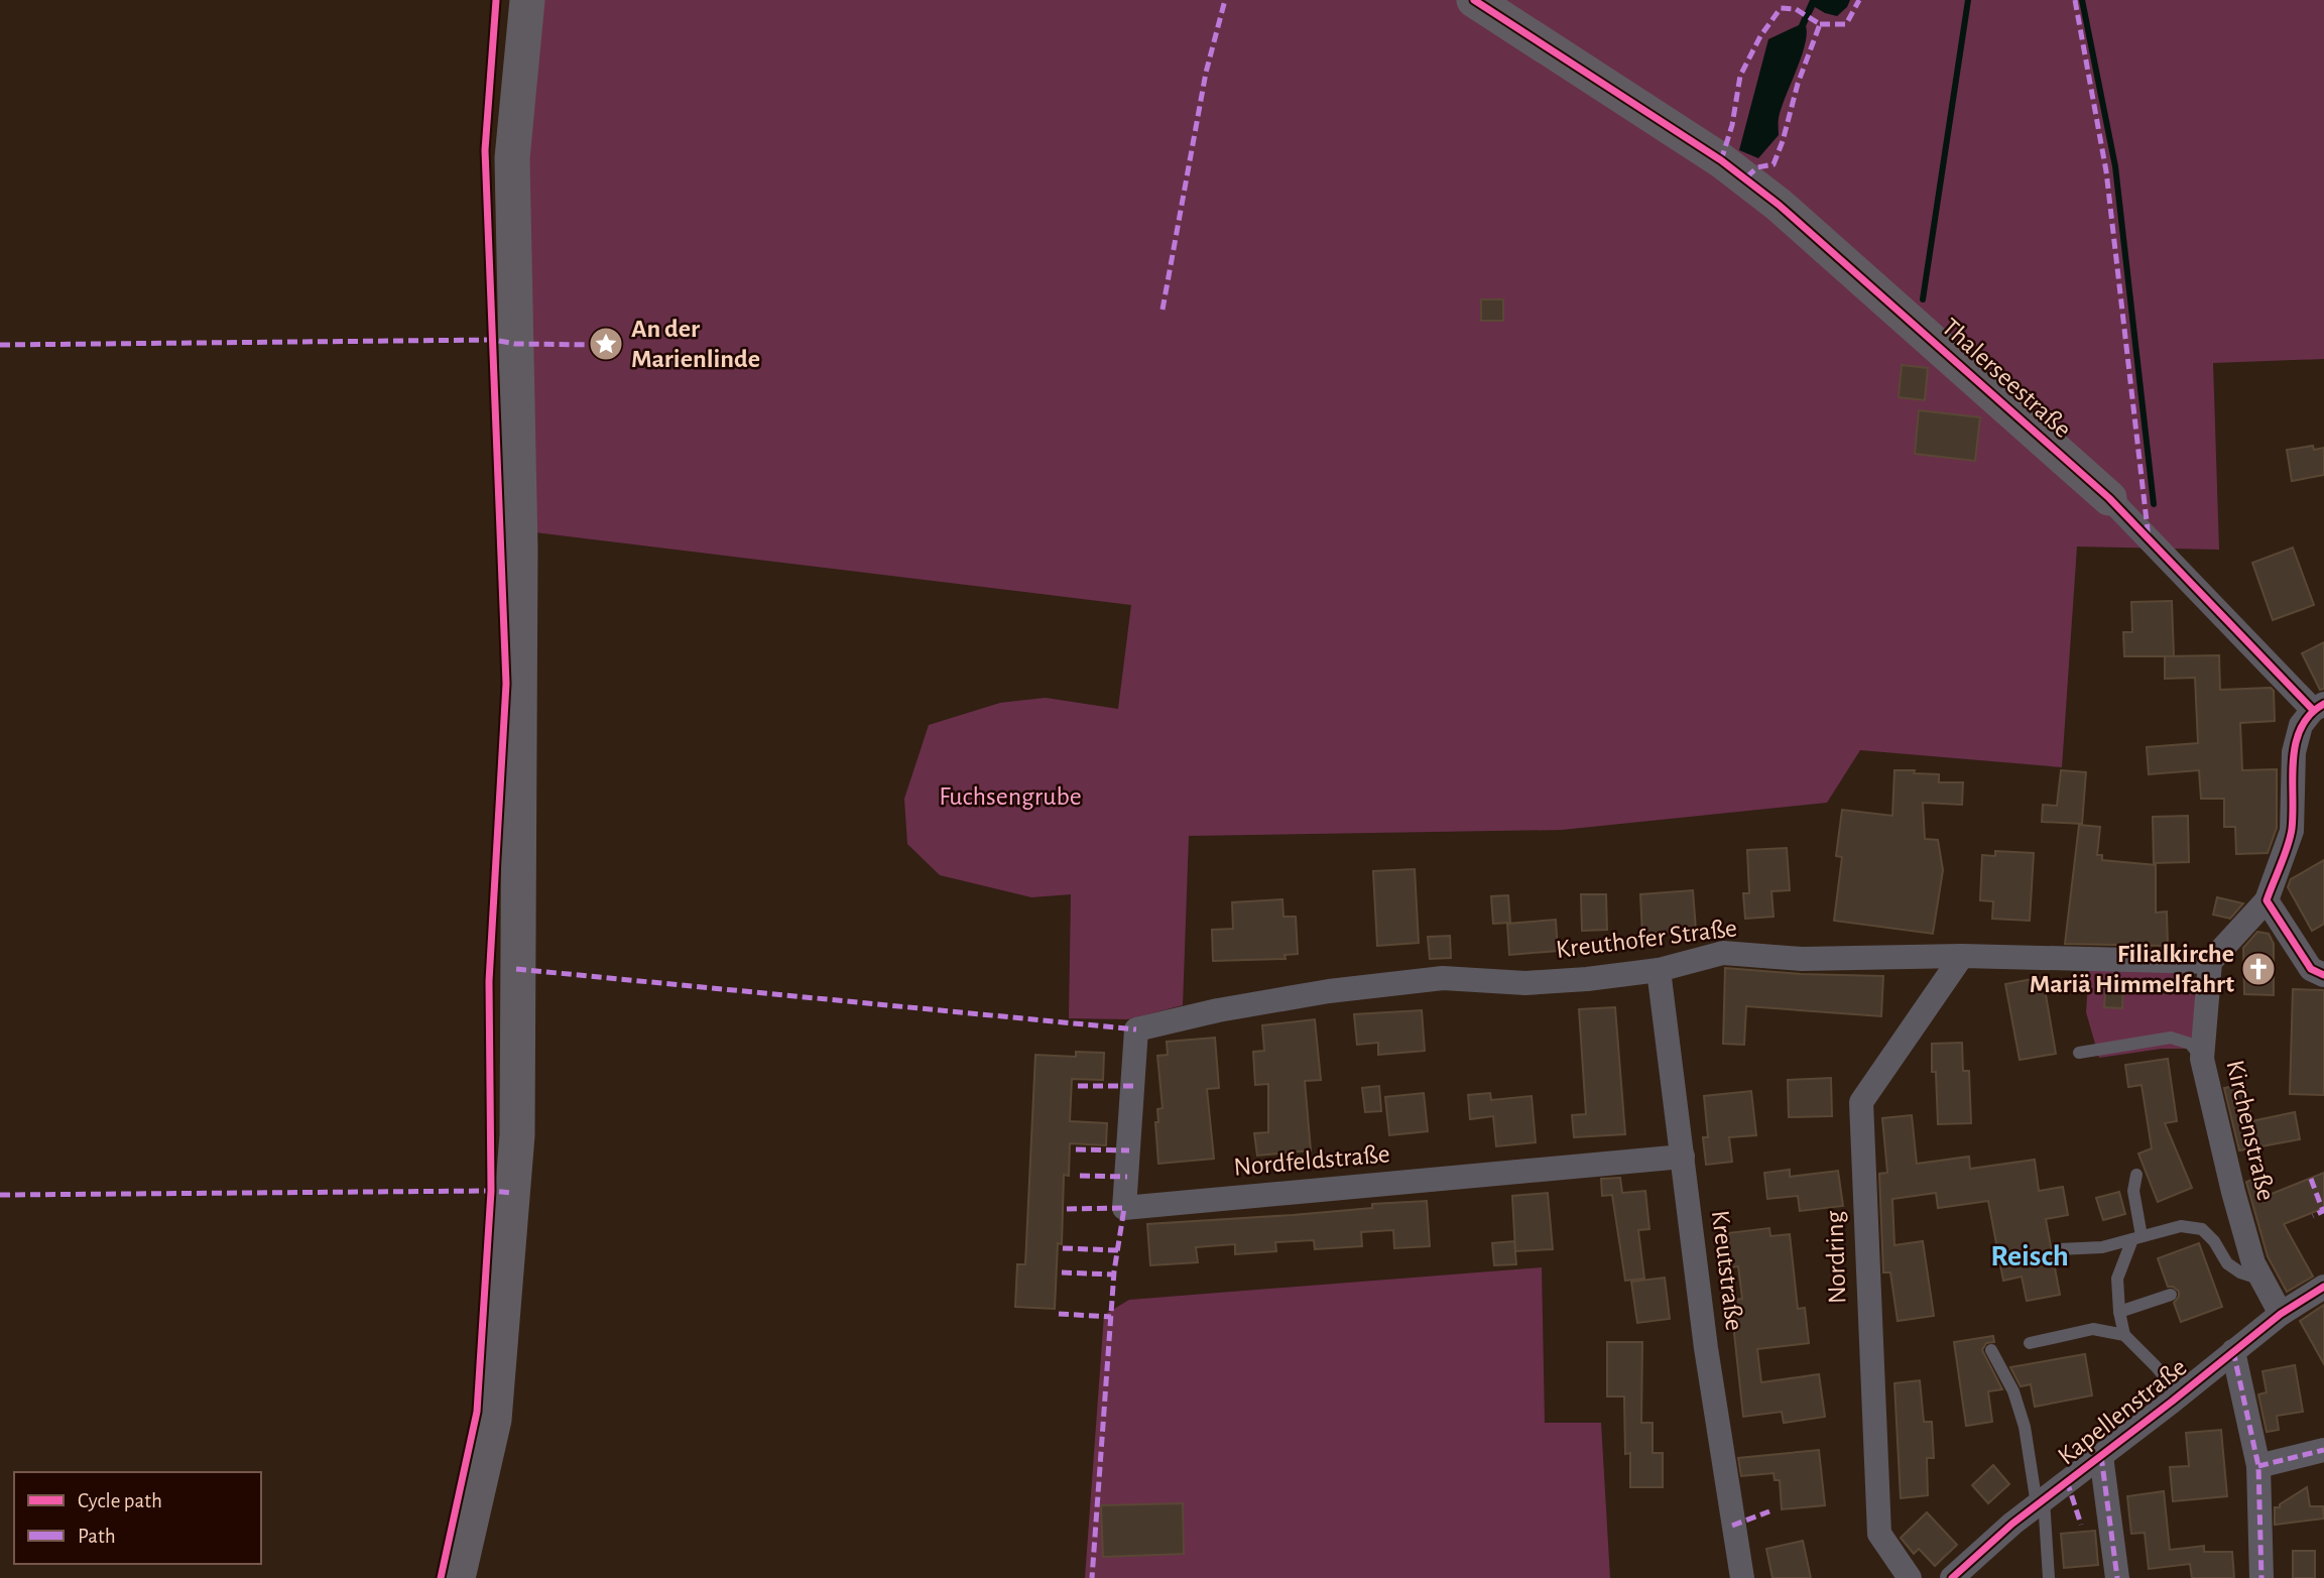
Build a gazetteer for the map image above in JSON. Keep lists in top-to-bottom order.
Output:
{
  "streets": {
    "street": [
      "Thalerseestraße",
      "Kreuthofer Straße",
      "Kirchenstraße",
      "Nordfeldstraße",
      "Nordring",
      "Kreutstraße",
      "Kapellenstraße"
    ]
  },
  "crossings": [
    ["Kreuthofer Straße", "Kirchenstraße"],
    ["Kreuthofer Straße", "Nordfeldstraße"],
    ["Kreuthofer Straße", "Nordring"],
    ["Kreuthofer Straße", "Kreutstraße"],
    ["Kirchenstraße", "Kapellenstraße"],
    ["Nordfeldstraße", "Kreutstraße"]
  ],
  "districts": ["Reisch"],
  "parks": ["Fuchsengrube"],
  "places": {
    "place": ["An der Marienlinde"],
    "church": ["Filialkirche Mariä Himmelfahrt"]
  },
  "legend": ["Cycle path", "Path"]
}
